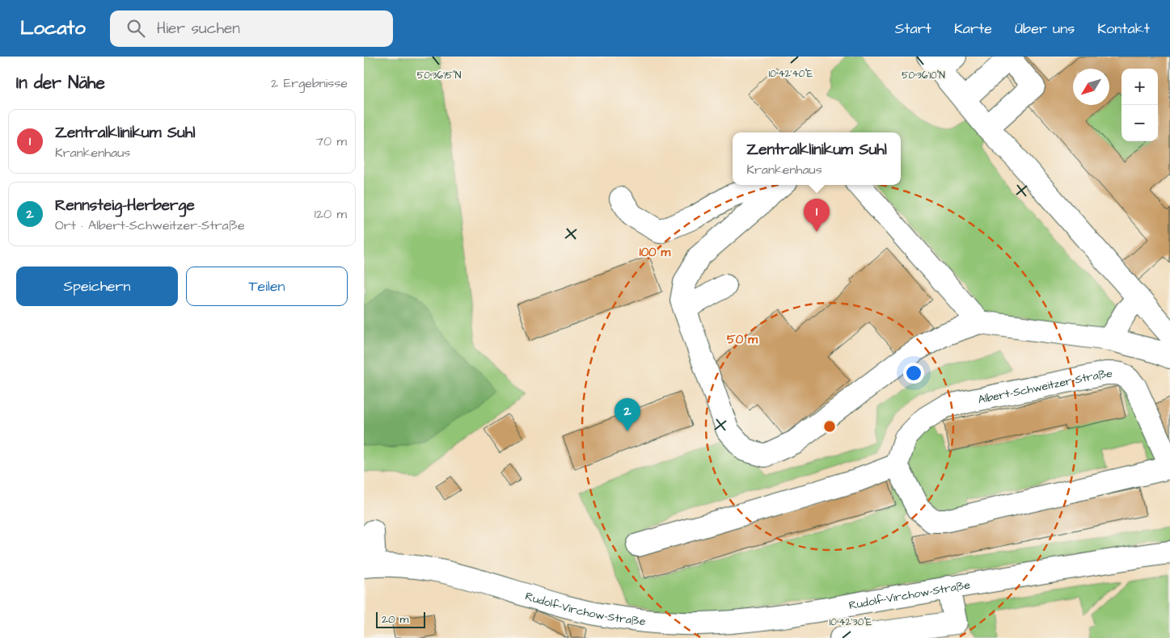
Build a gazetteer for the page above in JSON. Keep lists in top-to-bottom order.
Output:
{
  "streets": {
    "street": ["Albert-Schweitzer-Straße", "Rudolf-Virchow-Straße"]
  },
  "scale_bar": "20 m",
  "north": "bottom left",
  "page": {
    "header": "Locato",
    "search": "Hier suchen",
    "nav": [
      "Start",
      "Karte",
      "Über uns",
      "Kontakt"
    ],
    "heading": ["In der Nähe", "2 Ergebnisse"],
    "map_buttons": ["+", "−"],
    "list": [
      {
        "mark": "1",
        "name": "Zentralklinikum Suhl",
        "note": "Krankenhaus",
        "value": "70 m"
      },
      {
        "mark": "2",
        "name": "Rennsteig-Herberge",
        "note": "Ort · Albert-Schweitzer-Straße",
        "value": "120 m"
      }
    ],
    "popup": ["Zentralklinikum Suhl", "Krankenhaus"],
    "pins": ["1", "2"],
    "buttons": ["Speichern", "Teilen"],
    "scale": "20 m"
  },
  "coordinates": [
    "10°42'40\"E",
    "50°36'15\"N",
    "50°36'10\"N",
    "10°42'30\"E"
  ],
  "rings": ["100 m", "50 m"]
}
